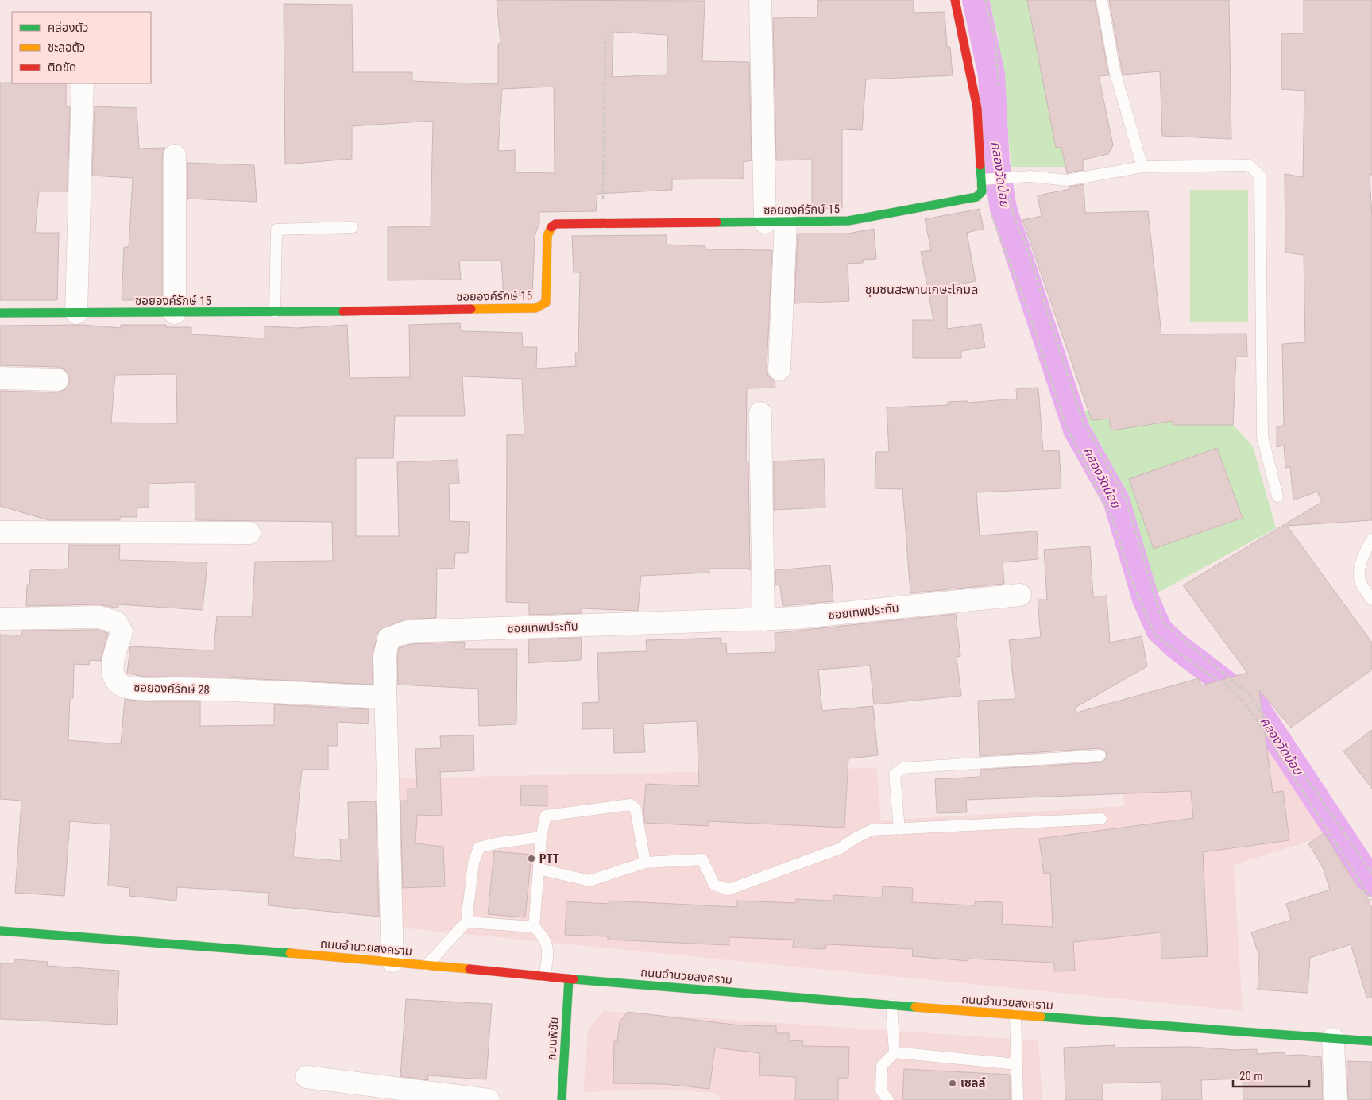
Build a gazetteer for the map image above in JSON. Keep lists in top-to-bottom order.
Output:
{
  "streets": {
    "street": [
      "ซอยองค์รักษ์ 15",
      "ซอยเทพประทับ",
      "ซอยองค์รักษ์ 28",
      "ถนนอำนวยสงคราม",
      "ถนนพิชัย"
    ]
  },
  "crossings": [
    ["ซอยเทพประทับ", "ซอยองค์รักษ์ 28"],
    ["ซอยเทพประทับ", "ถนนอำนวยสงคราม"],
    ["ถนนอำนวยสงคราม", "ถนนพิชัย"]
  ],
  "districts": ["ชุมชนสะพานเกษะโกมล"],
  "water": ["คลองวัดน้อย"],
  "places": ["PTT", "เชลล์"],
  "legend": ["คล่องตัว", "ชะลอตัว", "ติดขัด"],
  "scale_bar": "20 m"
}
